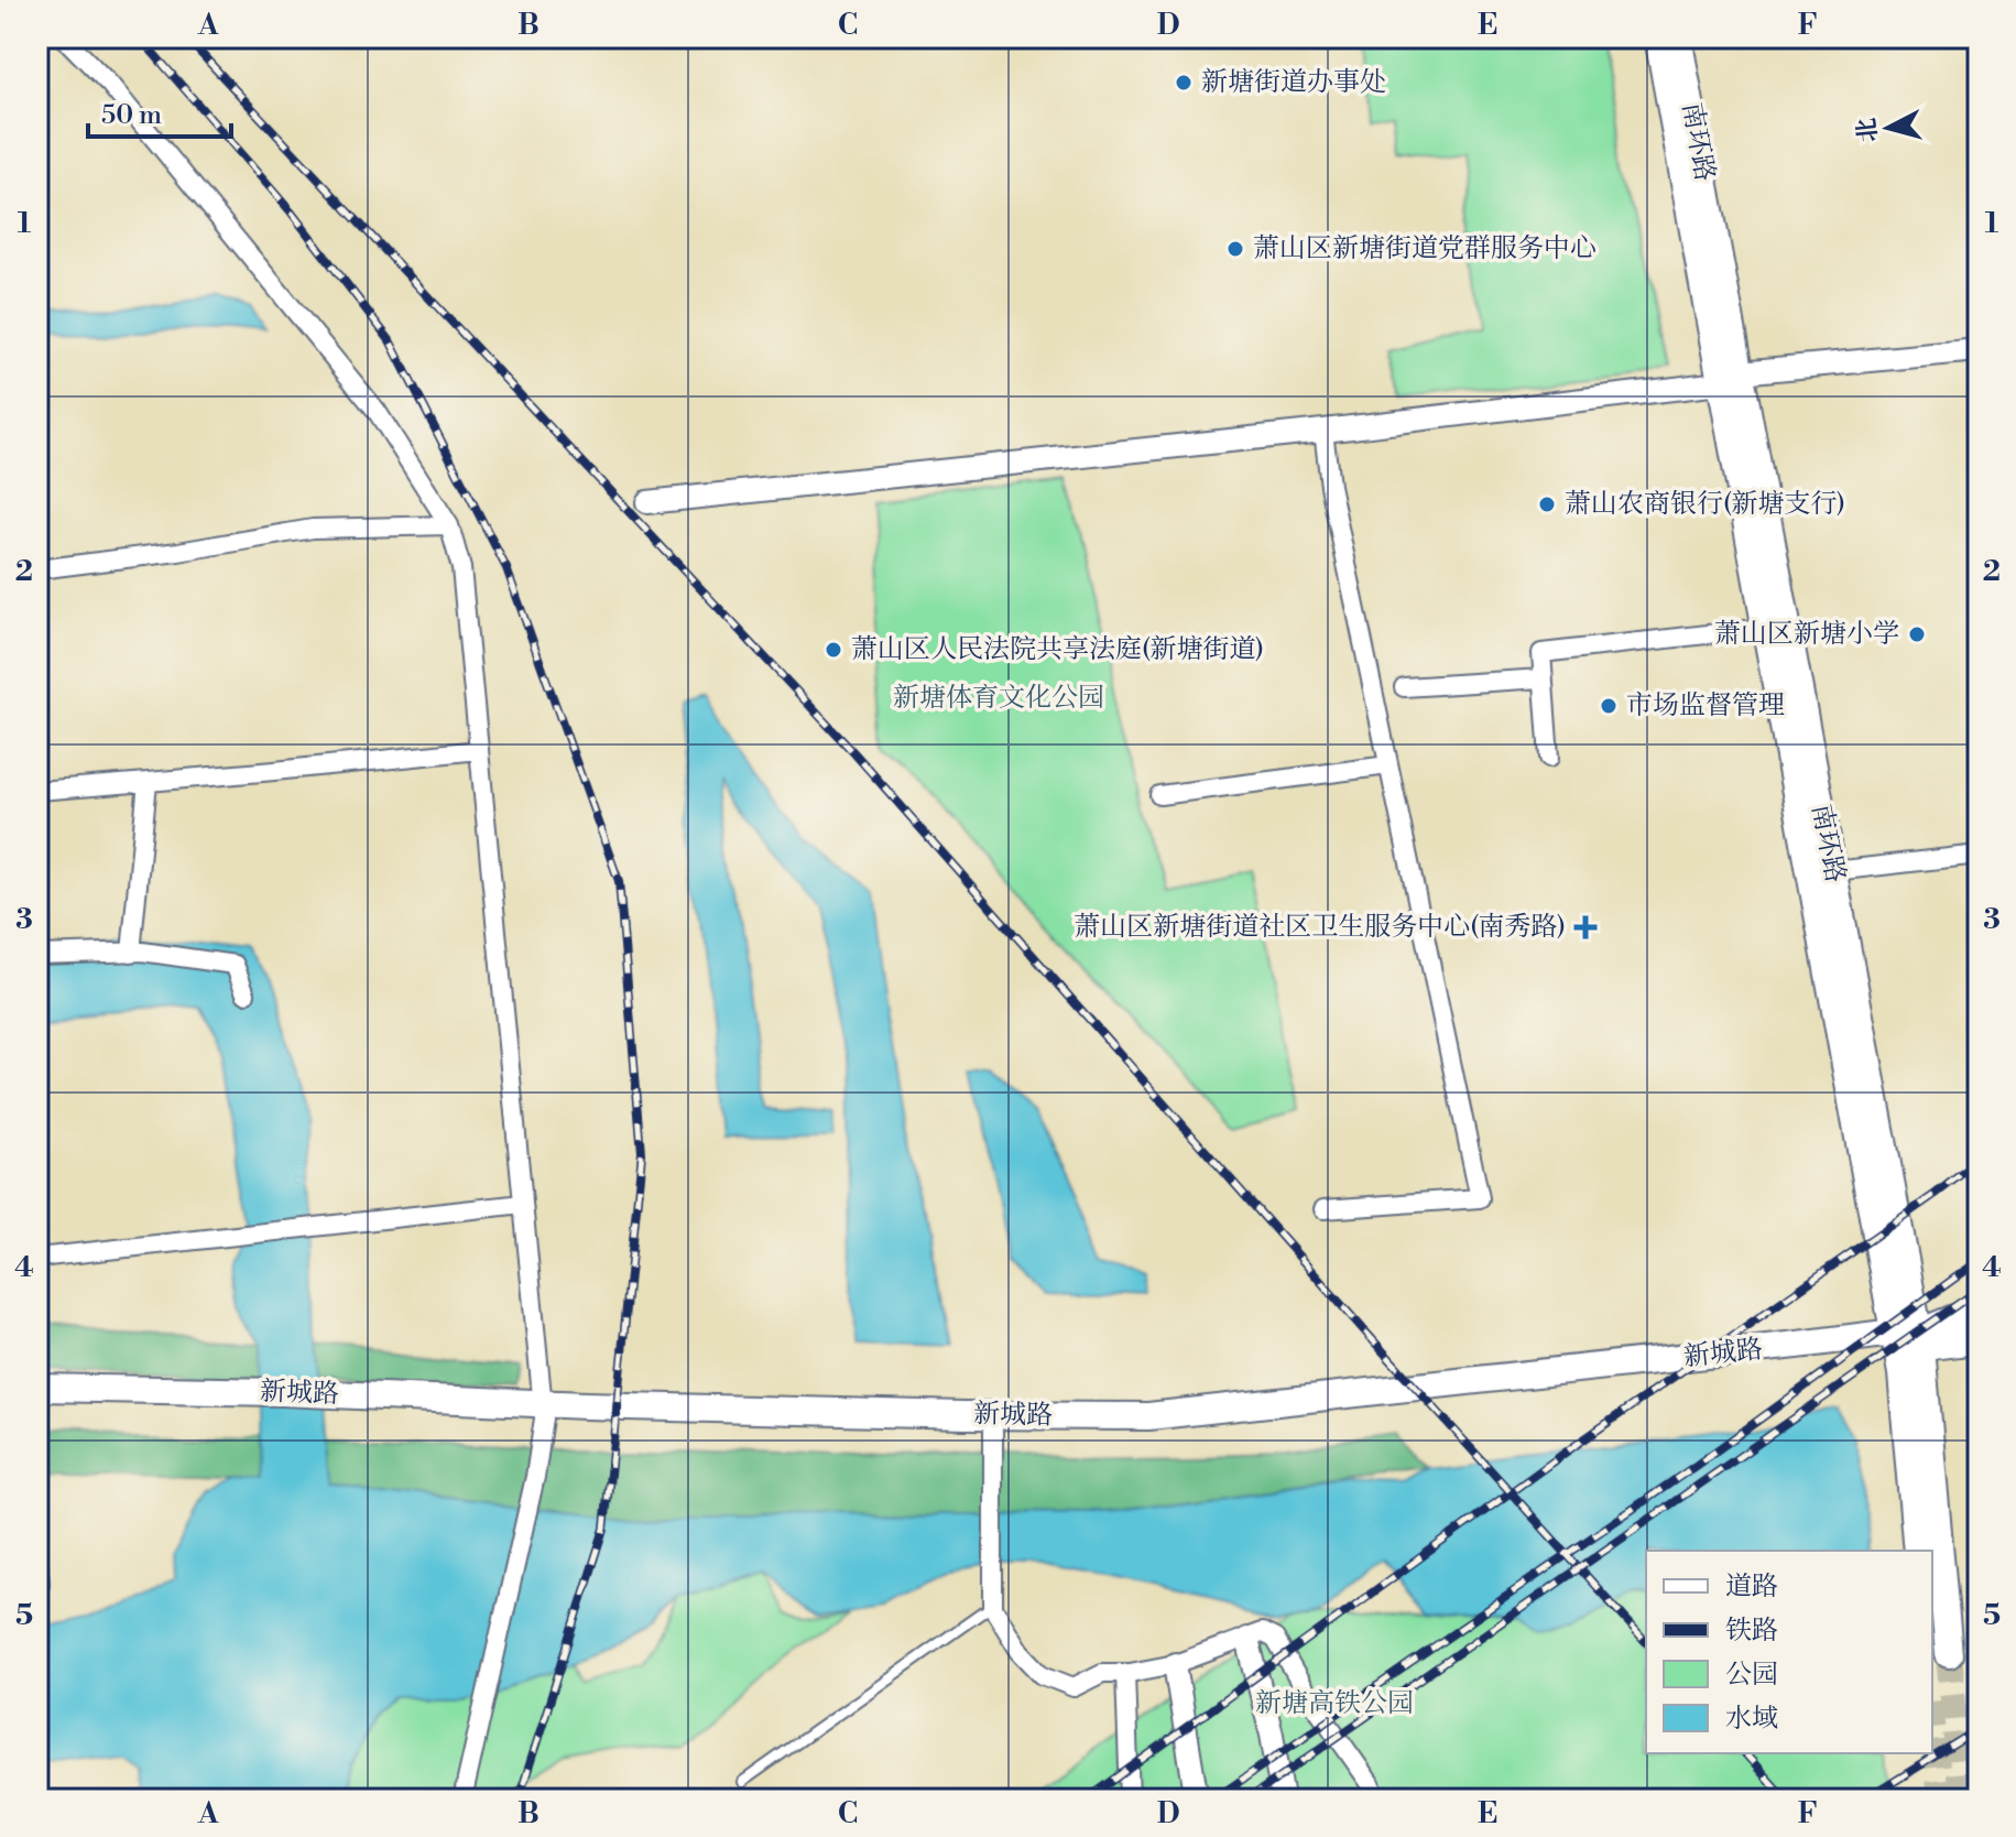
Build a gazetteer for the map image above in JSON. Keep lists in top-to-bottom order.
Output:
{
  "streets": {
    "main road": ["南环路", "新城路"]
  },
  "crossings": [
    ["南环路", "新城路"]
  ],
  "parks": ["新塘体育文化公园", "新塘高铁公园"],
  "places": {
    "other": [
      "新塘街道办事处",
      "萧山区新塘街道党群服务中心",
      "萧山农商银行(新塘支行)",
      "萧山区新塘小学",
      "萧山区人民法院共享法庭(新塘街道)",
      "市场监督管理"
    ],
    "health": ["萧山区新塘街道社区卫生服务中心(南秀路)"]
  },
  "legend": [
    "道路",
    "铁路",
    "公园",
    "水域"
  ],
  "scale_bar": "50 m",
  "north": "left",
  "grid": {
    "columns": [
      "A",
      "B",
      "C",
      "D",
      "E",
      "F"
    ],
    "rows": [
      "1",
      "2",
      "3",
      "4",
      "5"
    ]
  }
}
